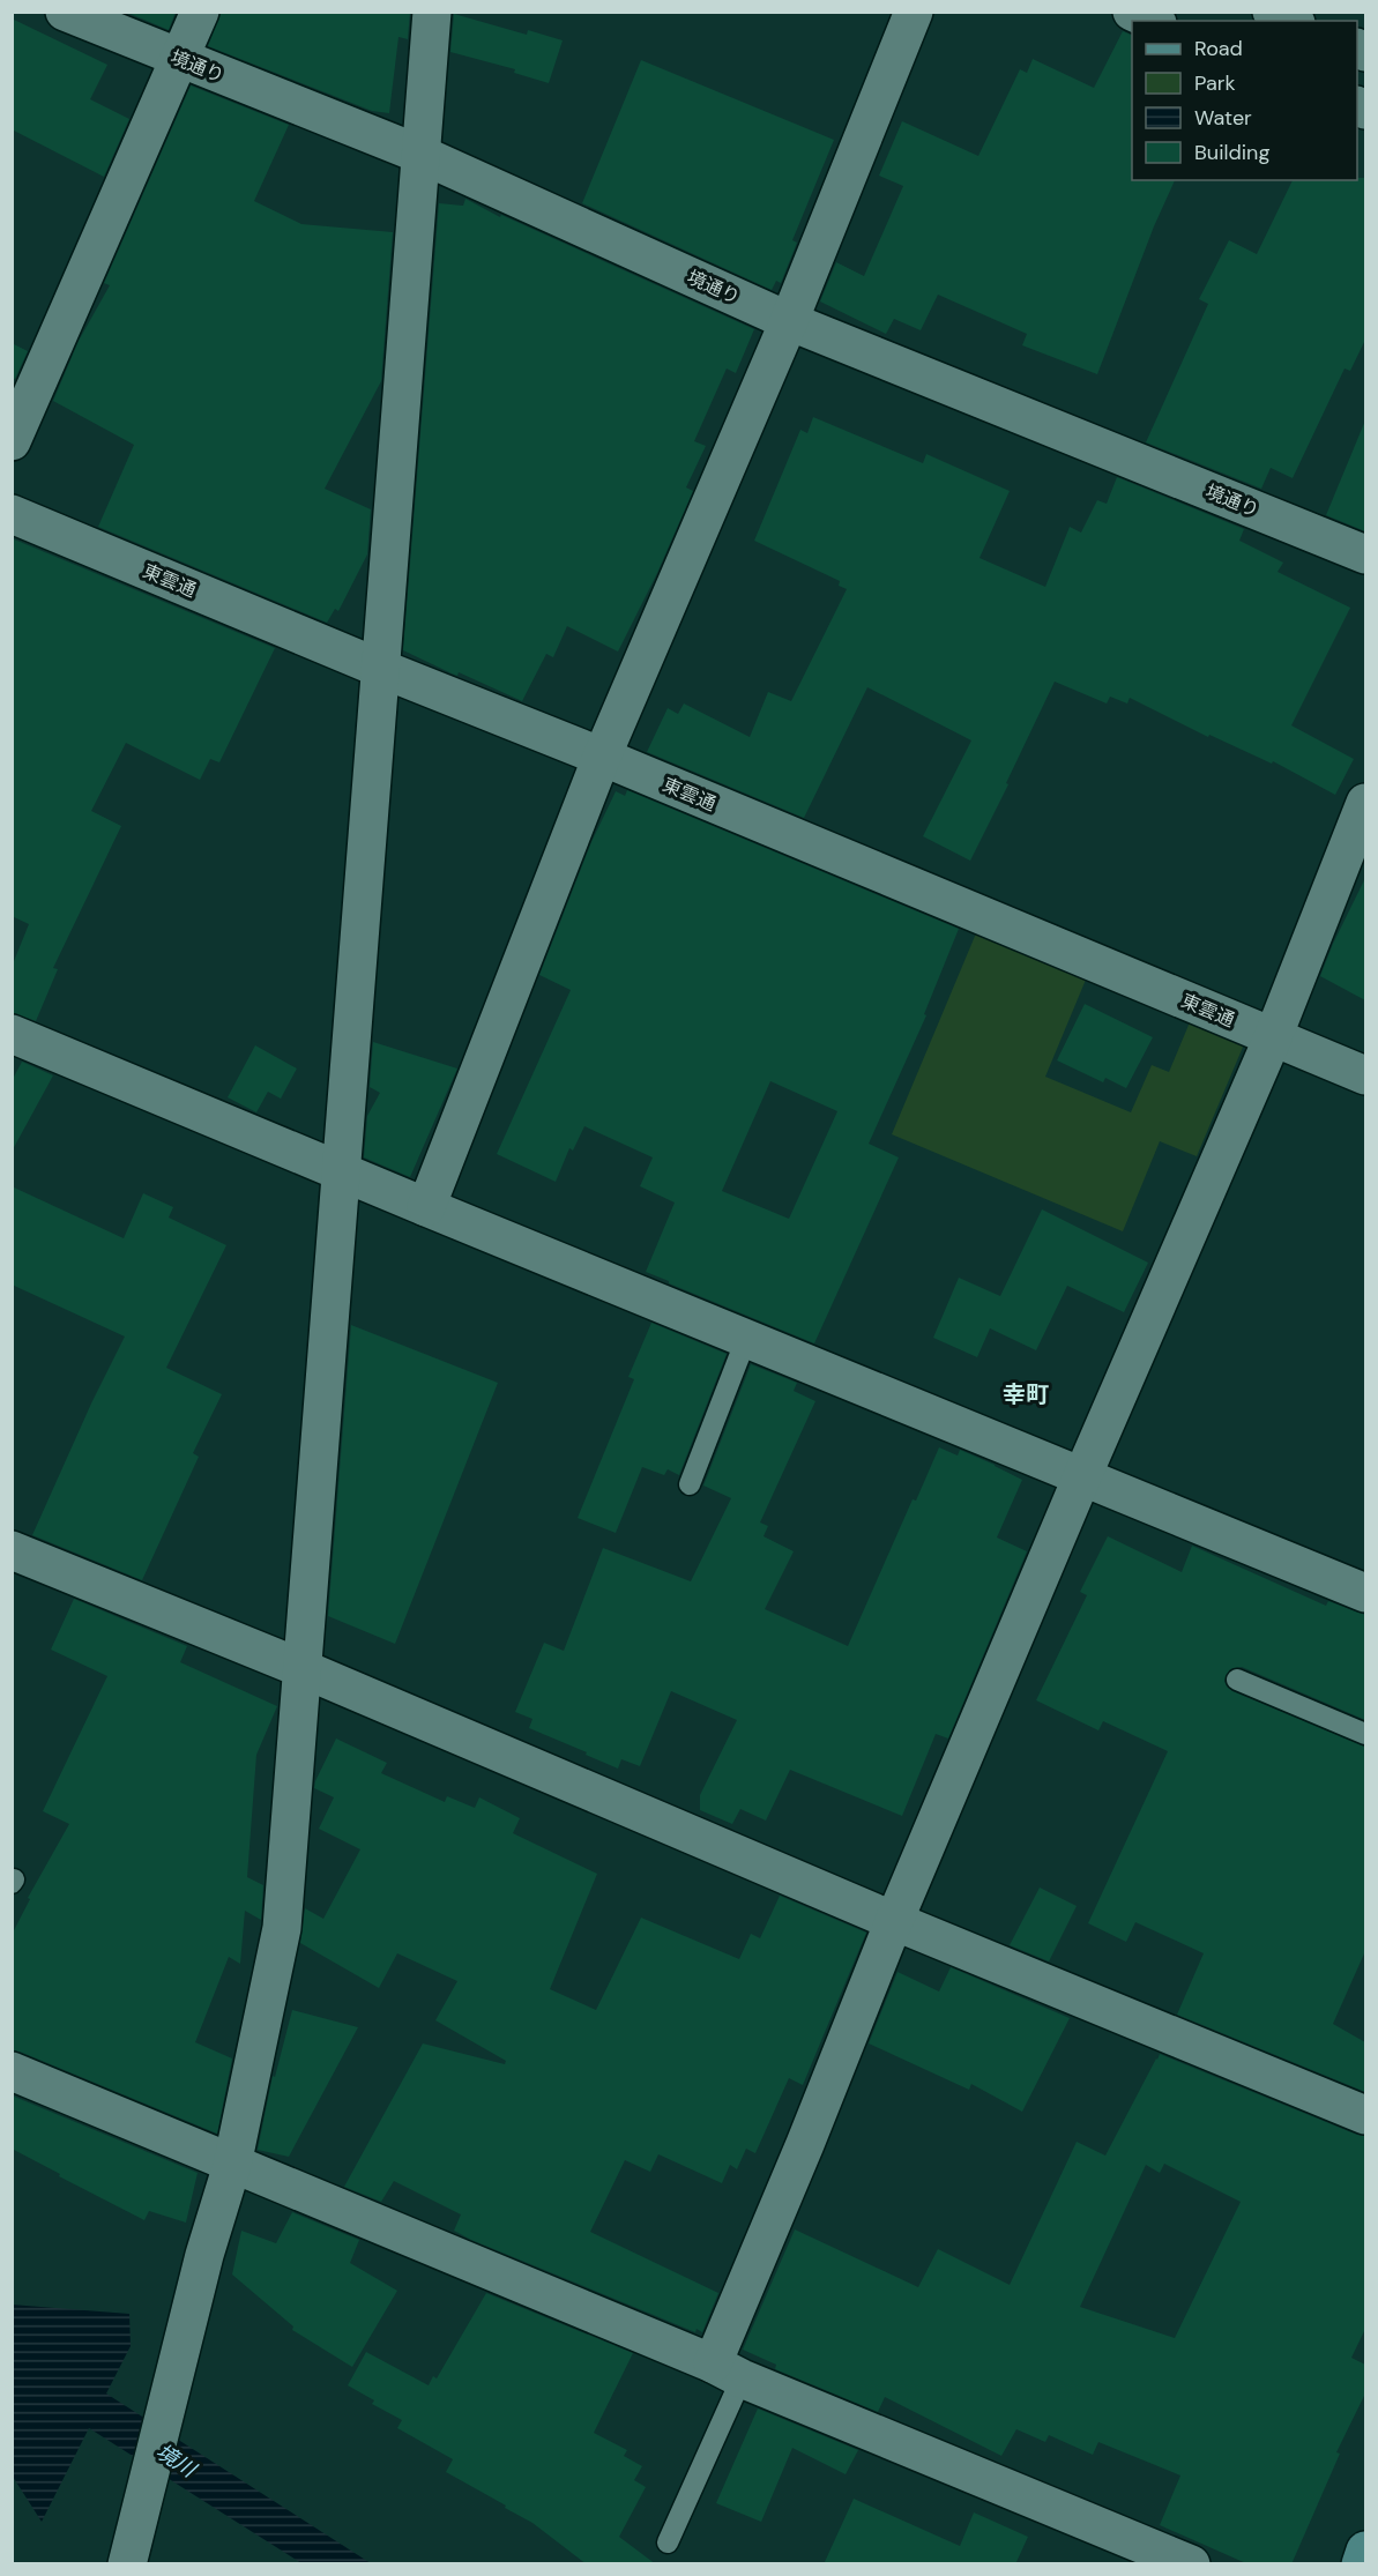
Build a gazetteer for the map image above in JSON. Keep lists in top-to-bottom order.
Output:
{
  "streets": {
    "street": ["境通り", "東雲通"]
  },
  "districts": ["幸町"],
  "water": ["境川"],
  "legend": [
    "Road",
    "Park",
    "Water",
    "Building"
  ]
}
